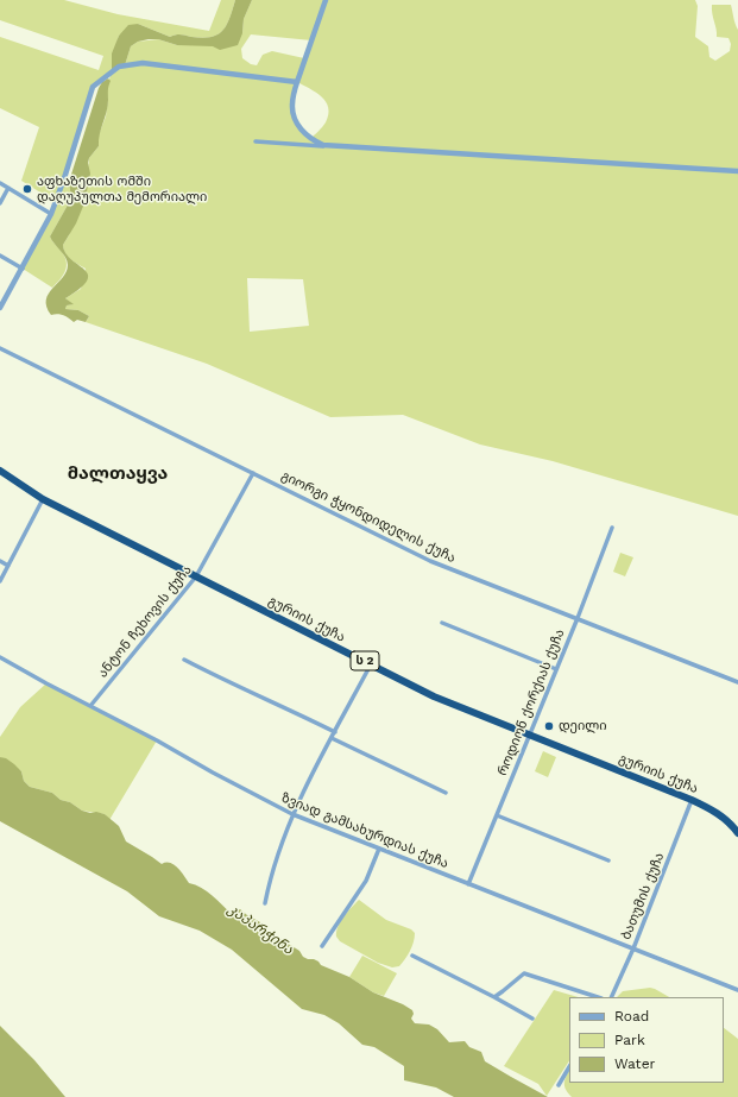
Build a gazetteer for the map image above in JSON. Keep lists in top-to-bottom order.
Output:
{
  "streets": {
    "highway": ["გურიის ქუჩა", "ს 2"],
    "street": [
      "გიორგი ჭყონდიდელის ქუჩა",
      "ანტონ ჩეხოვის ქუჩა",
      "როდიონ ქორქიას ქუჩა",
      "ზვიად გამსახურდიას ქუჩა",
      "ბათუმის ქუჩა"
    ]
  },
  "crossings": [
    ["გიორგი ჭყონდიდელის ქუჩა", "ანტონ ჩეხოვის ქუჩა"],
    ["გიორგი ჭყონდიდელის ქუჩა", "როდიონ ქორქიას ქუჩა"],
    ["გურიის ქუჩა", "ანტონ ჩეხოვის ქუჩა"],
    ["გურიის ქუჩა", "როდიონ ქორქიას ქუჩა"],
    ["გურიის ქუჩა", "ბათუმის ქუჩა"],
    ["ანტონ ჩეხოვის ქუჩა", "ზვიად გამსახურდიას ქუჩა"],
    ["როდიონ ქორქიას ქუჩა", "ზვიად გამსახურდიას ქუჩა"],
    ["ზვიად გამსახურდიას ქუჩა", "ბათუმის ქუჩა"]
  ],
  "districts": ["მალთაყვა"],
  "water": ["კაპარჭინა"],
  "places": ["აფხაზეთის ომში დაღუპულთა მემორიალი", "დეილი"],
  "legend": ["Road", "Park", "Water"]
}
